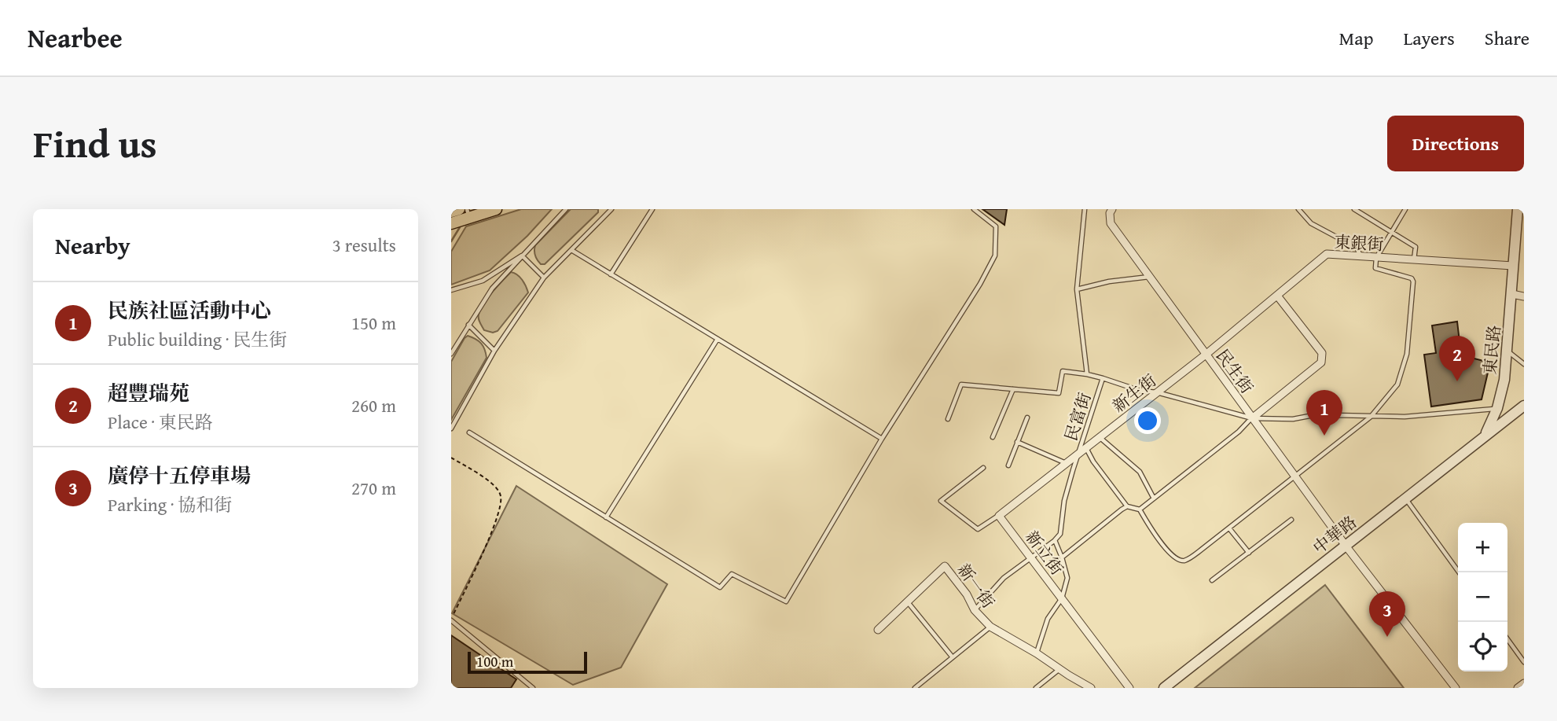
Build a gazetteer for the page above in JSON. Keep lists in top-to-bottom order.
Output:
{
  "streets": {
    "street": [
      "東銀街",
      "東民路",
      "民生街",
      "新生街",
      "中華路",
      "新立街",
      "新一街"
    ],
    "lane": ["民富街"]
  },
  "crossings": [
    ["東銀街", "東民路"],
    ["東銀街", "民生街"],
    ["東銀街", "新生街"],
    ["東民路", "民富街"],
    ["東民路", "中華路"],
    ["民生街", "新生街"],
    ["民生街", "民富街"],
    ["民生街", "中華路"],
    ["新生街", "民富街"]
  ],
  "scale_bar": "100 m",
  "page": {
    "header": "Nearbee",
    "nav": ["Map", "Layers", "Share"],
    "title": "Find us",
    "buttons": "Directions",
    "heading": ["Nearby", "3 results"],
    "list": [
      {
        "mark": "1",
        "name": "民族社區活動中心",
        "note": "Public building · 民生街",
        "value": "150 m"
      },
      {
        "mark": "2",
        "name": "超豐瑞苑",
        "note": "Place · 東民路",
        "value": "260 m"
      },
      {
        "mark": "3",
        "name": "廣停十五停車場",
        "note": "Parking · 協和街",
        "value": "270 m"
      }
    ],
    "pins": ["2", "1", "3"],
    "map_buttons": ["+", "−"],
    "scale": "100 m"
  }
}
